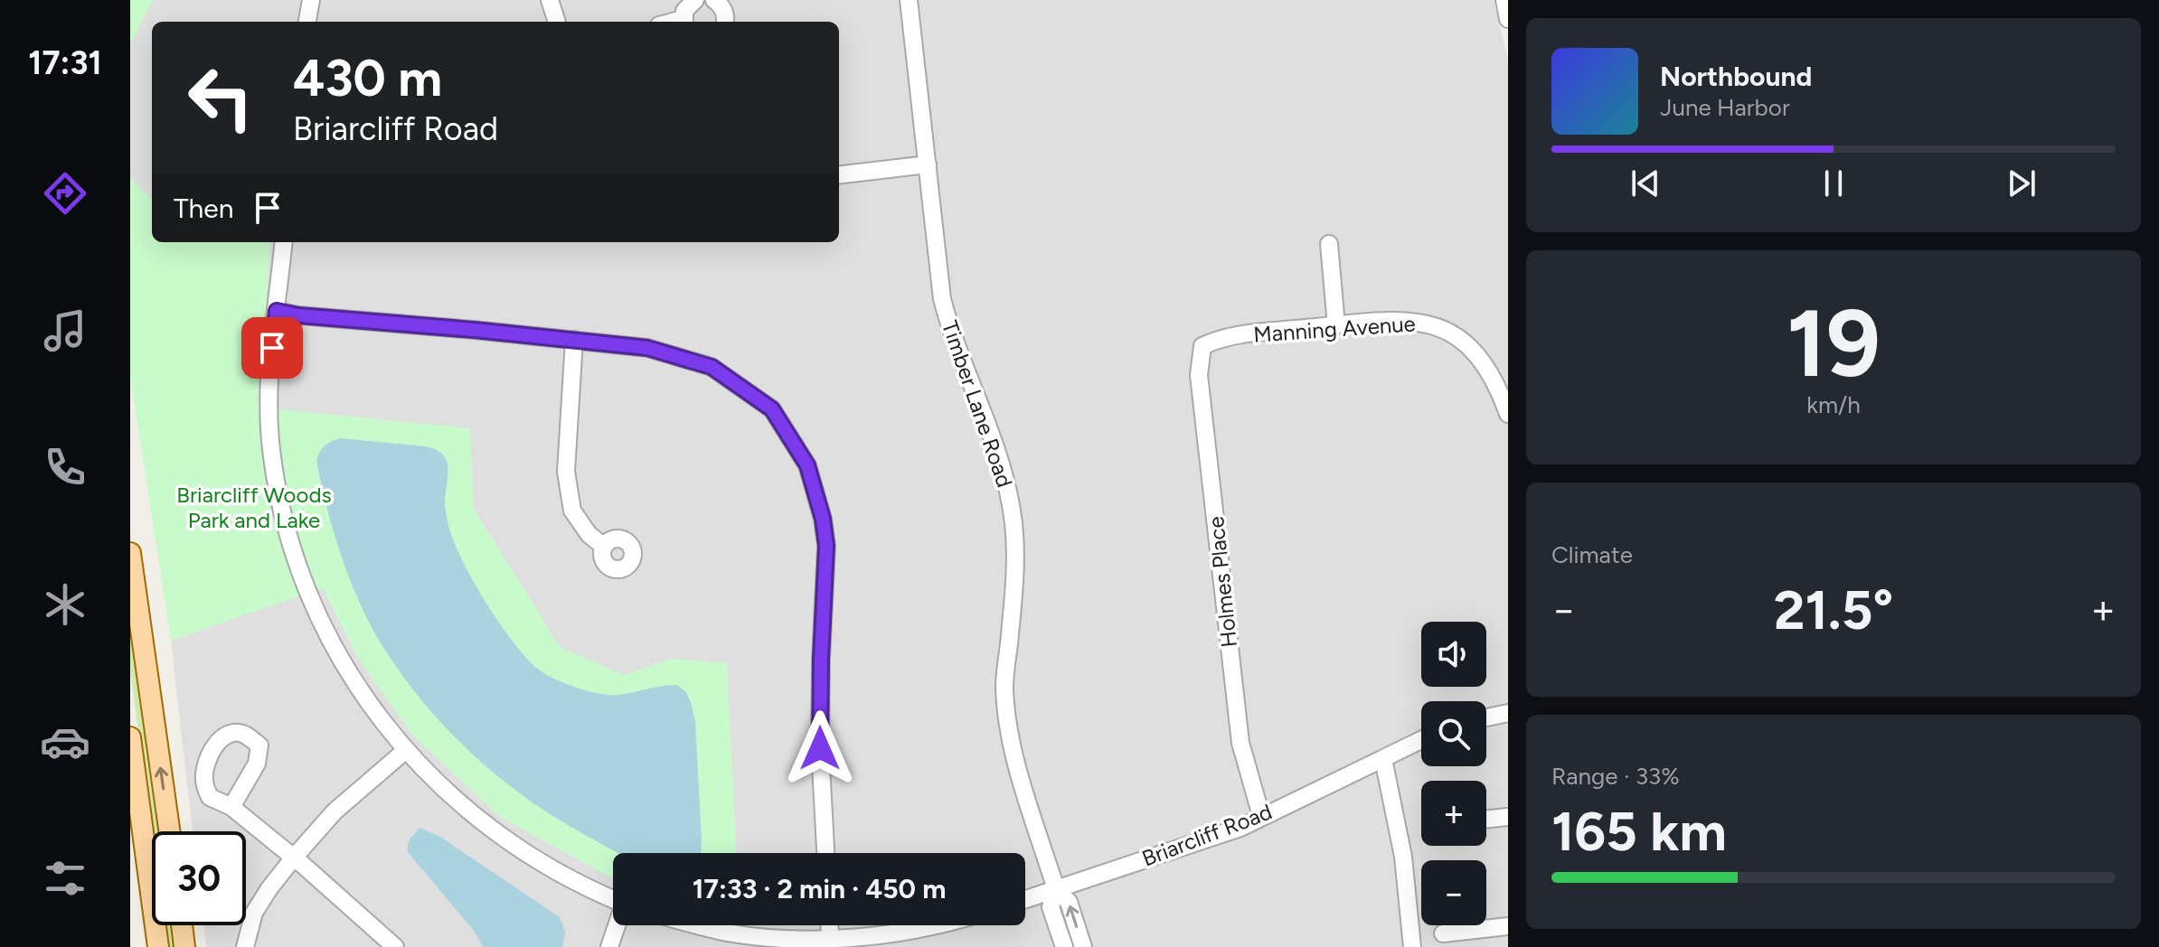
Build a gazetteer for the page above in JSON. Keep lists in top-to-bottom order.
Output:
{
  "streets": {
    "street": [
      "Manning Avenue",
      "Timber Lane Road",
      "Holmes Place",
      "Briarcliff Road"
    ]
  },
  "crossings": [
    ["Manning Avenue", "Holmes Place"],
    ["Timber Lane Road", "Briarcliff Road"],
    ["Holmes Place", "Briarcliff Road"]
  ],
  "parks": ["Briarcliff Woods Park and Lake"],
  "page": {
    "tabs": "17:31",
    "turn": ["430 m", "Briarcliff Road"],
    "song": ["Northbound", "June Harbor"],
    "then": "Then",
    "tile": [
      ["19", "km/h"],
      "Climate",
      ["Range · 33%", "165 km"]
    ],
    "heat": ["−", "21.5°", "+"],
    "map_buttons": ["+", "−"],
    "limit": "30",
    "trip": "17:33 · 2 min · 450 m"
  }
}
